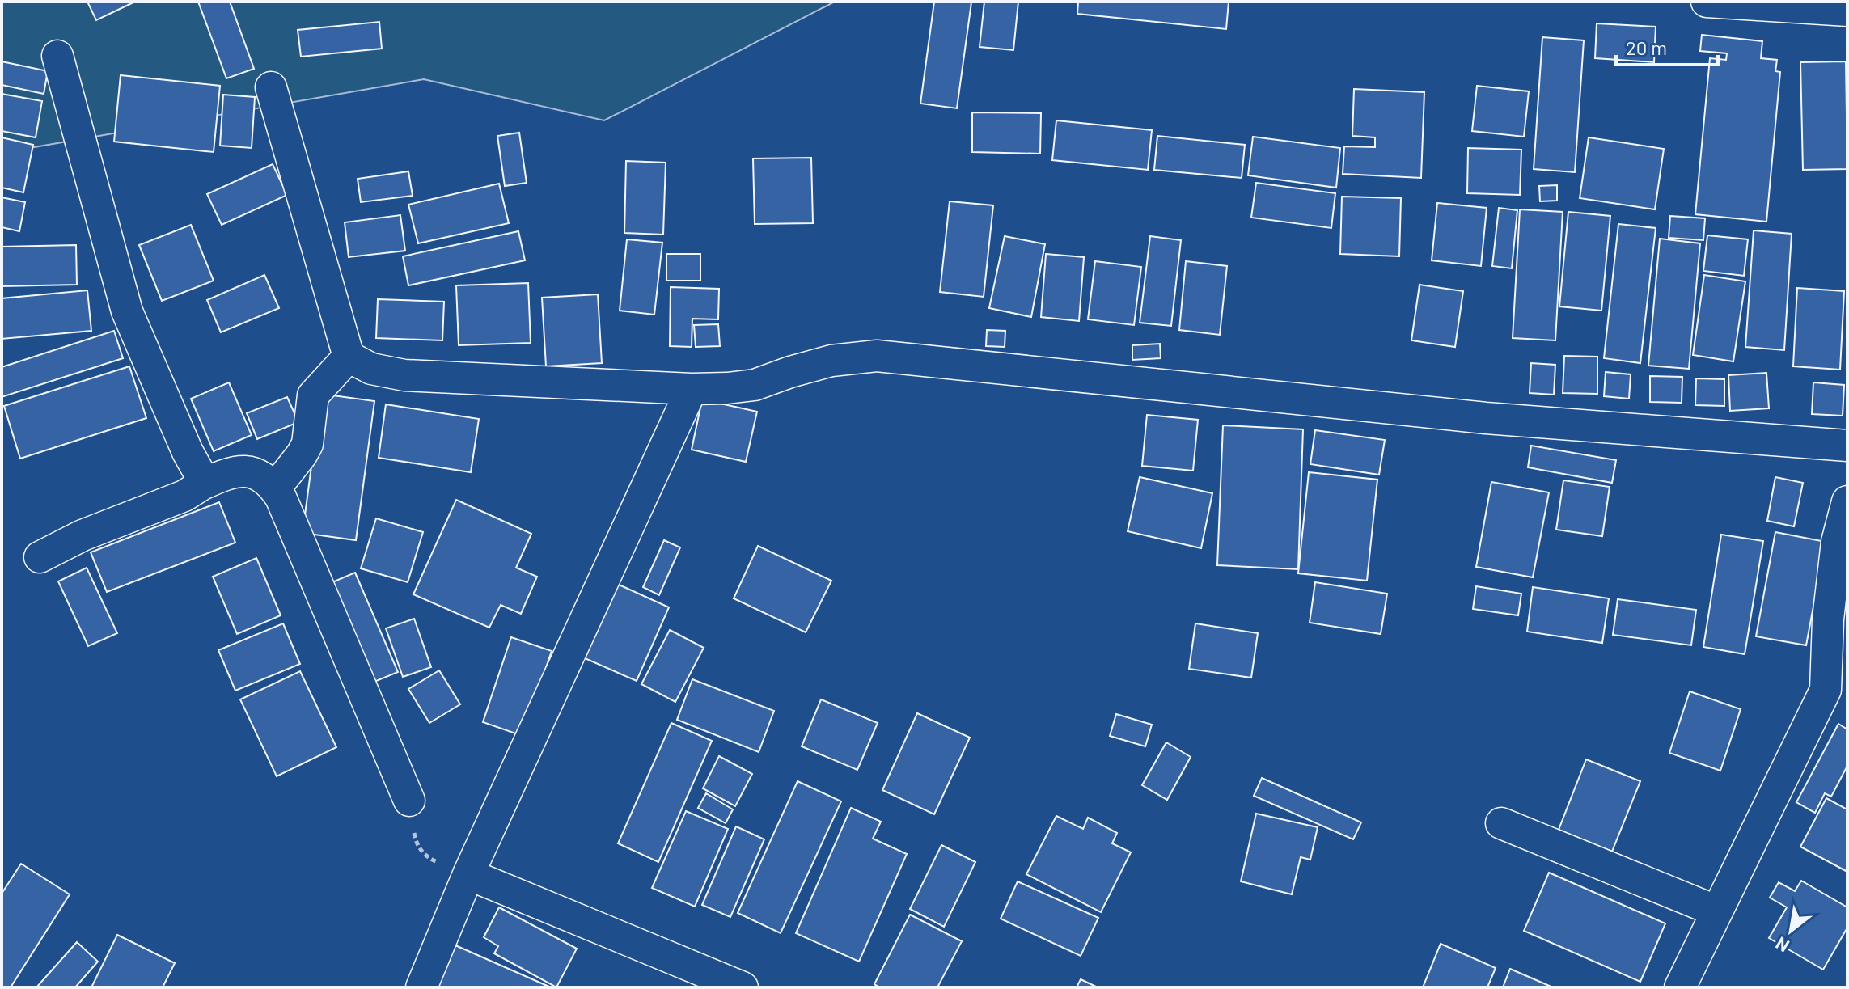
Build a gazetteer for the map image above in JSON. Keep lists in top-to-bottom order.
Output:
{
  "scale_bar": "20 m",
  "north": "bottom left"
}
